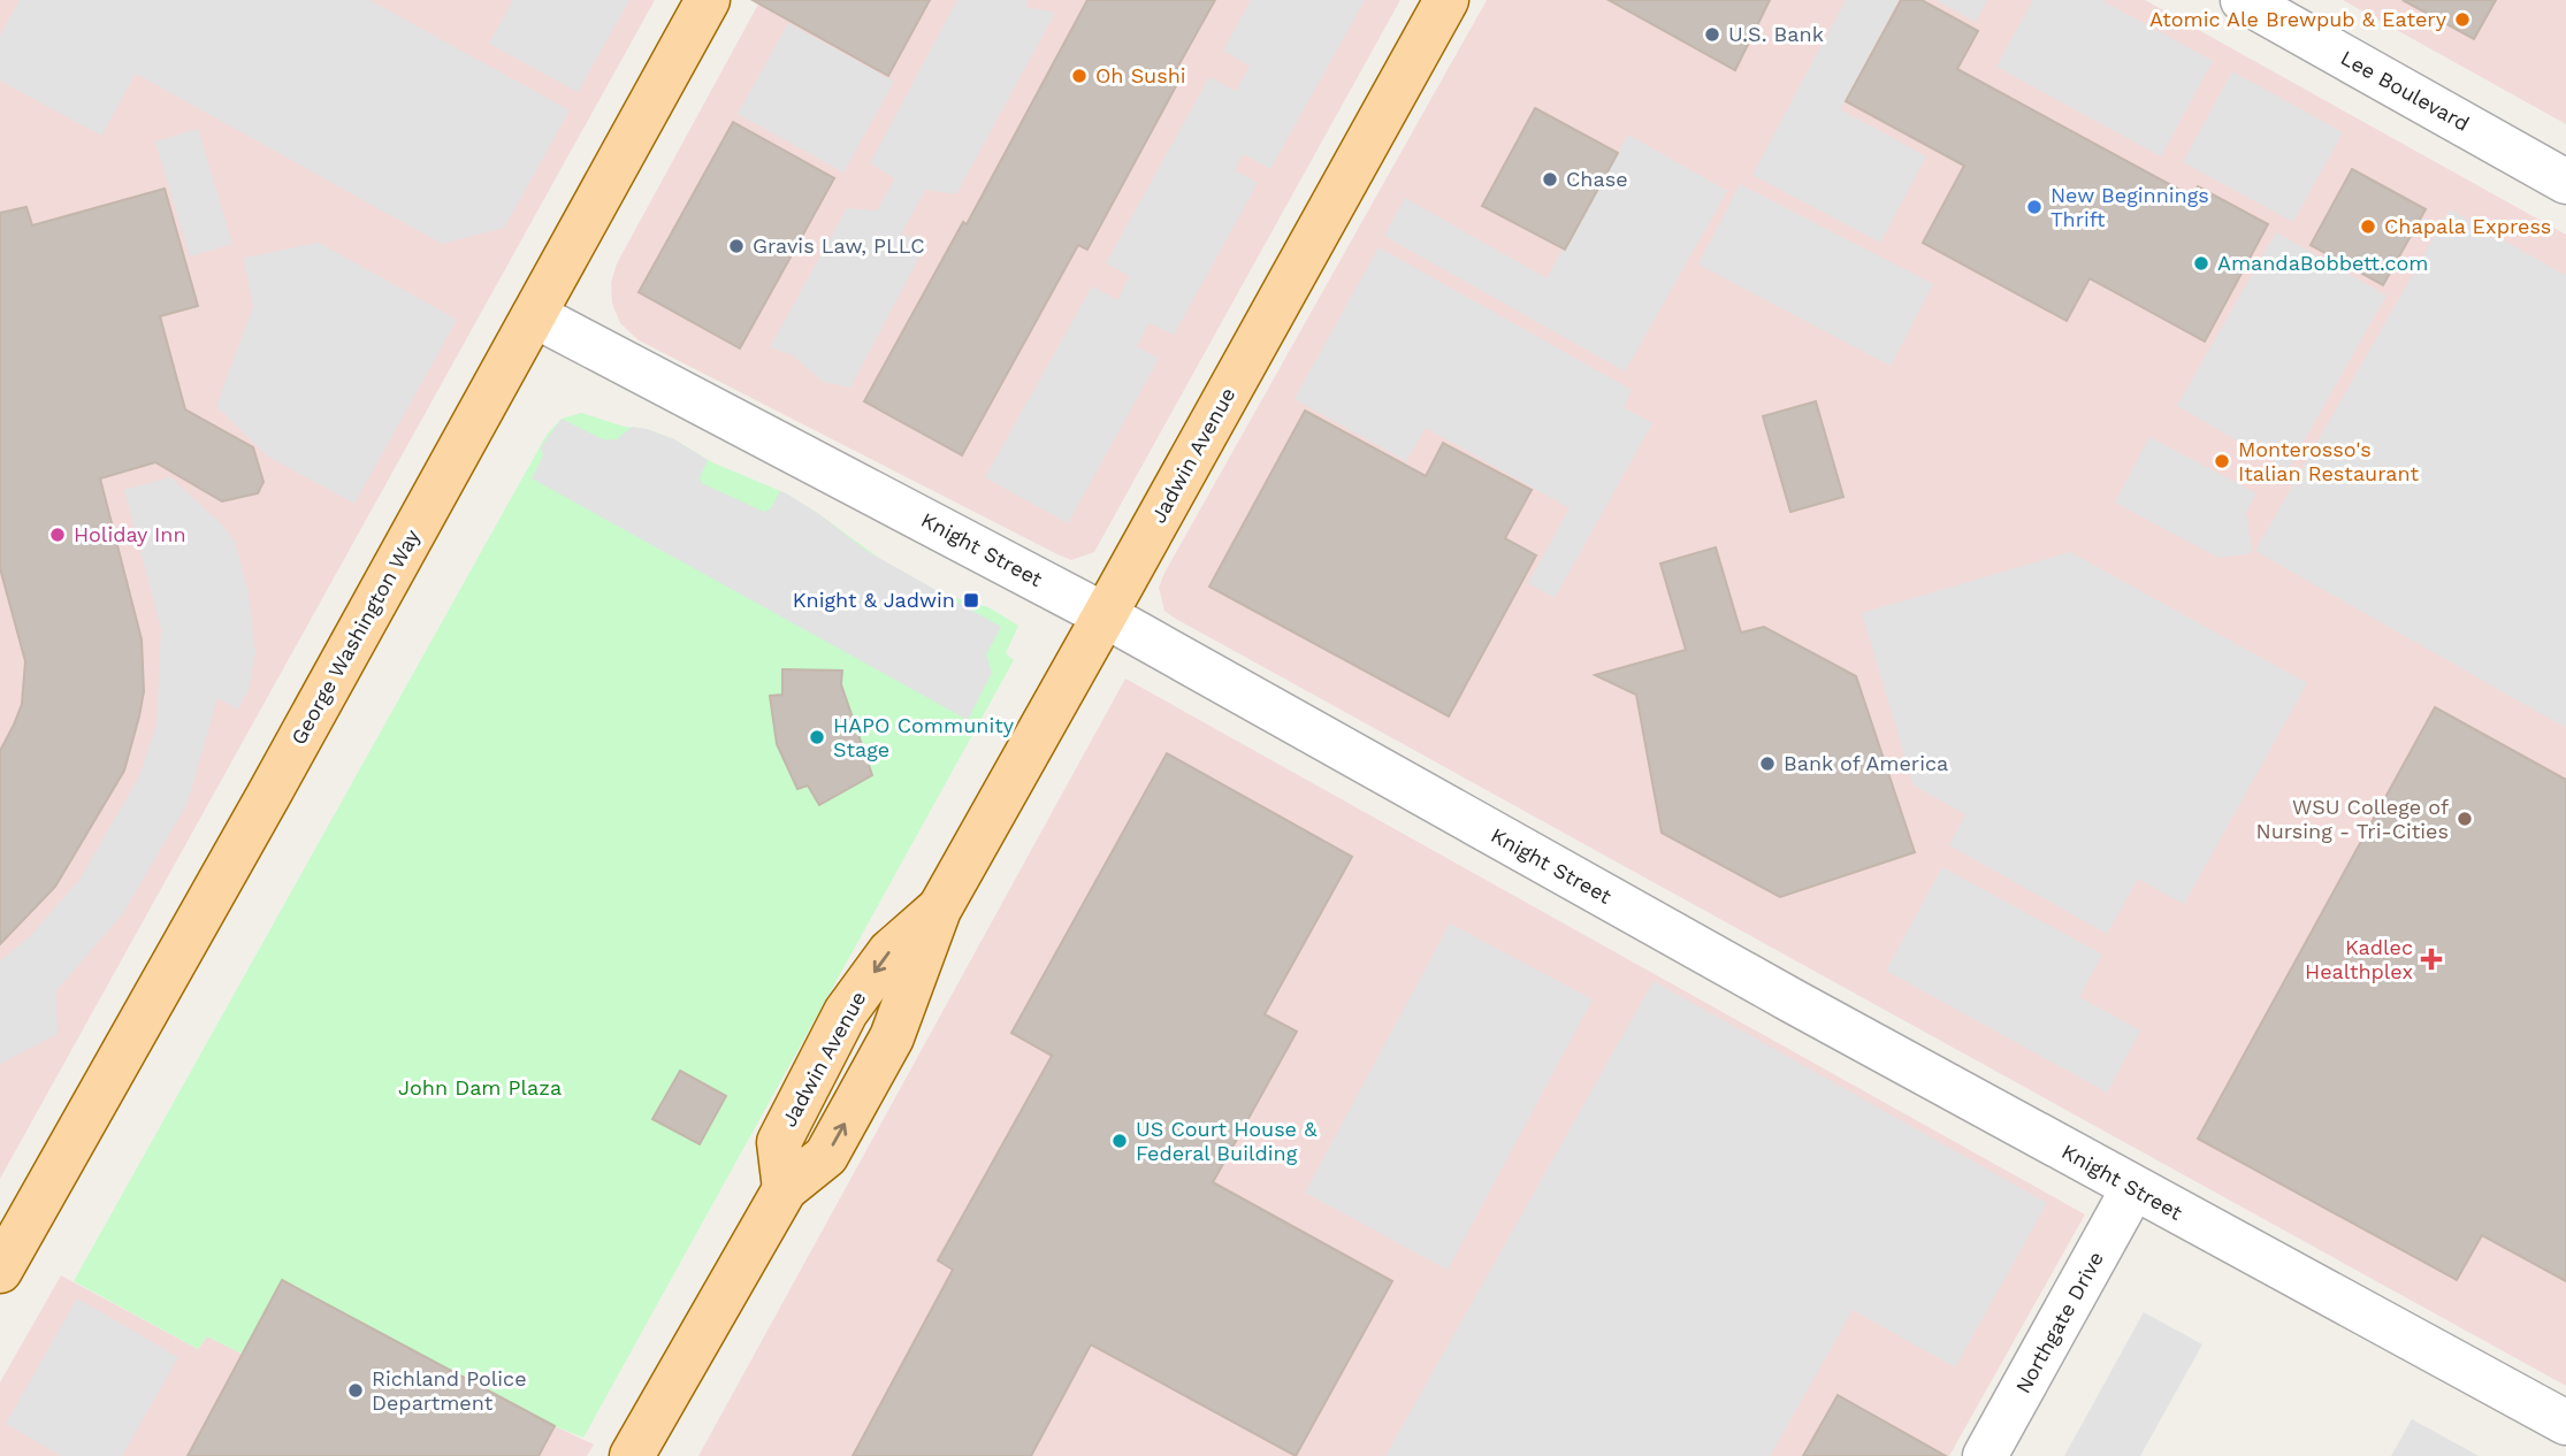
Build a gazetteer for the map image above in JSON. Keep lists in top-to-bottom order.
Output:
{
  "streets": {
    "main road": ["Jadwin Avenue", "George Washington Way"],
    "street": ["Lee Boulevard", "Knight Street", "Northgate Drive"]
  },
  "crossings": [
    ["Jadwin Avenue", "Knight Street"],
    ["Knight Street", "George Washington Way"],
    ["Knight Street", "Northgate Drive"]
  ],
  "parks": ["John Dam Plaza"],
  "places": {
    "other": [
      "Atomic Ale Brewpub & Eatery",
      "U.S. Bank",
      "Oh Sushi",
      "Chase",
      "New Beginnings Thrift",
      "Chapala Express",
      "Gravis Law, PLLC",
      "AmandaBobbett.com",
      "Monterosso's Italian Restaurant",
      "Holiday Inn",
      "HAPO Community Stage",
      "Bank of America",
      "WSU College of Nursing - Tri-Cities",
      "US Court House & Federal Building",
      "Richland Police Department"
    ],
    "transit": ["Knight & Jadwin"],
    "health": ["Kadlec Healthplex"]
  }
}
